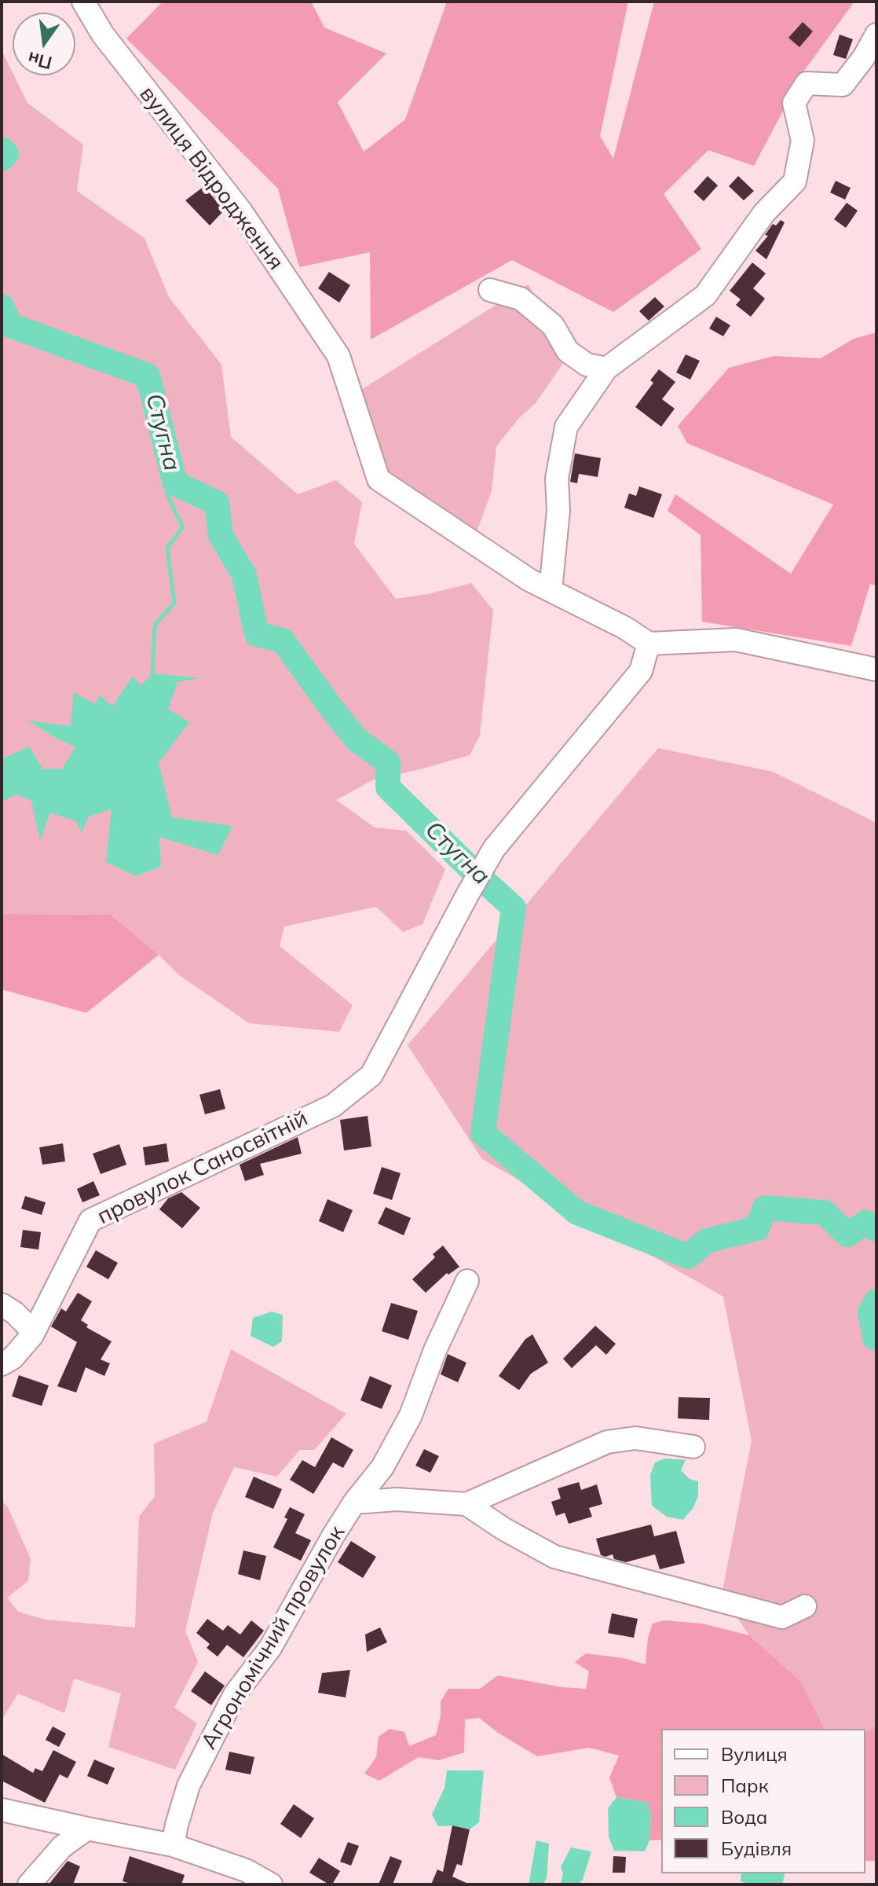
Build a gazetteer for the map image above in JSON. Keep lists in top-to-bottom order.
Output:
{
  "streets": {
    "street": ["вулиця Відродження", "провулок Саносвітній", "Агрономічний провулок"]
  },
  "crossings": [
    ["вулиця Відродження", "провулок Саносвітній"]
  ],
  "water": ["Стугна"],
  "legend": [
    "Вулиця",
    "Парк",
    "Вода",
    "Будівля"
  ],
  "north": "bottom"
}
